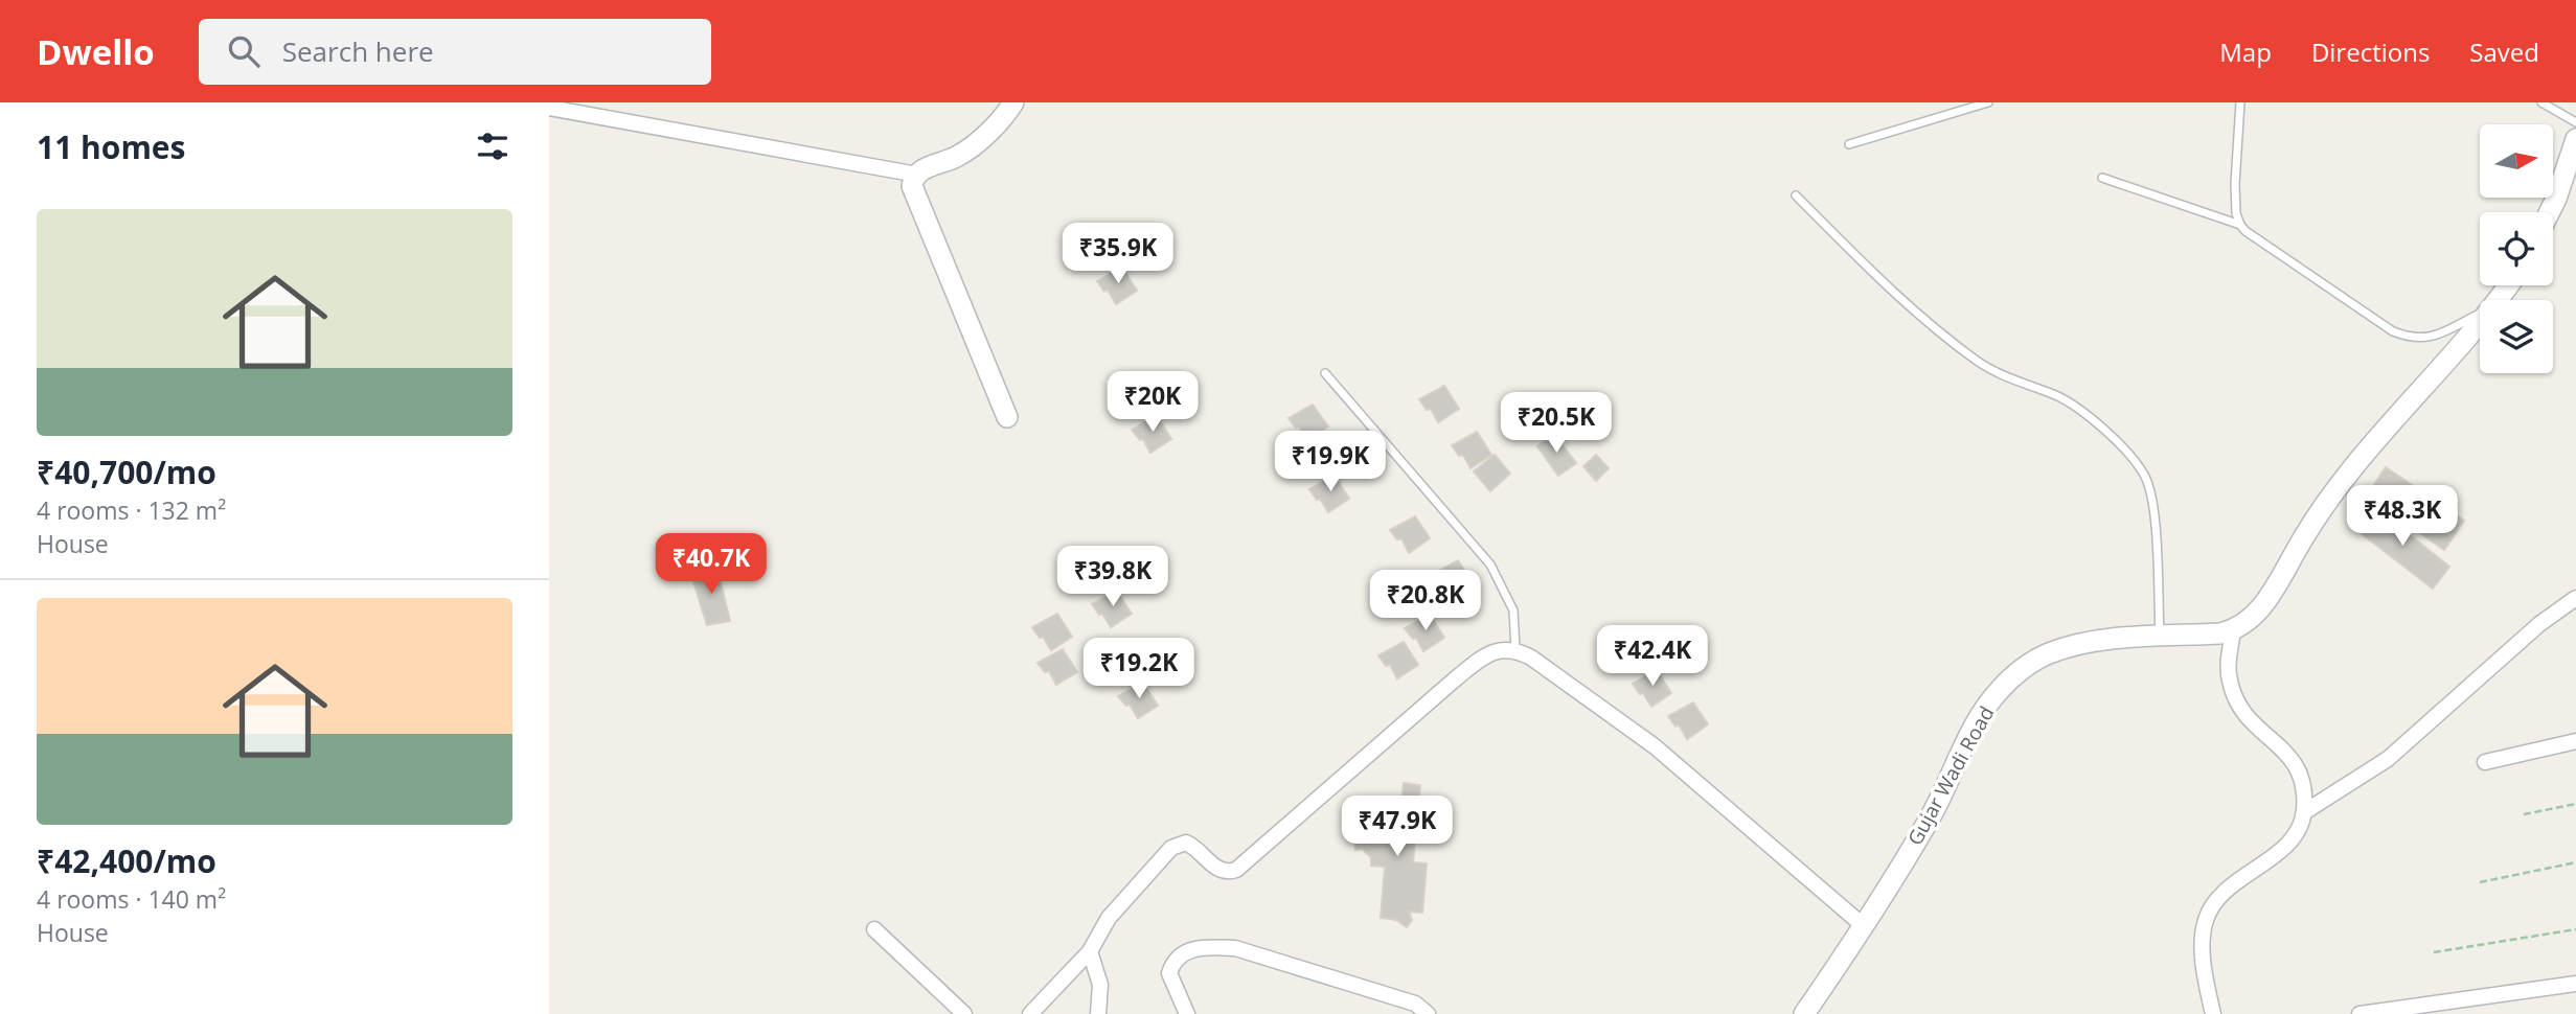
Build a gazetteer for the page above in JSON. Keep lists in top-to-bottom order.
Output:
{
  "streets": {
    "street": ["Gujar Wadi Road"]
  },
  "north": "right",
  "page": {
    "header": "Dwello",
    "search": "Search here",
    "nav": ["Map", "Directions", "Saved"],
    "heading": "11 homes",
    "list": [
      {
        "name": "₹40,700/mo",
        "note": "4 rooms · 132 m² · House"
      },
      {
        "name": "₹42,400/mo",
        "note": "4 rooms · 140 m² · House"
      }
    ],
    "price": [
      "₹35.9K",
      "₹20K",
      "₹20.5K",
      "₹19.9K",
      "₹48.3K",
      "₹40.7K",
      "₹39.8K",
      "₹20.8K",
      "₹42.4K",
      "₹19.2K",
      "₹47.9K"
    ]
  }
}
